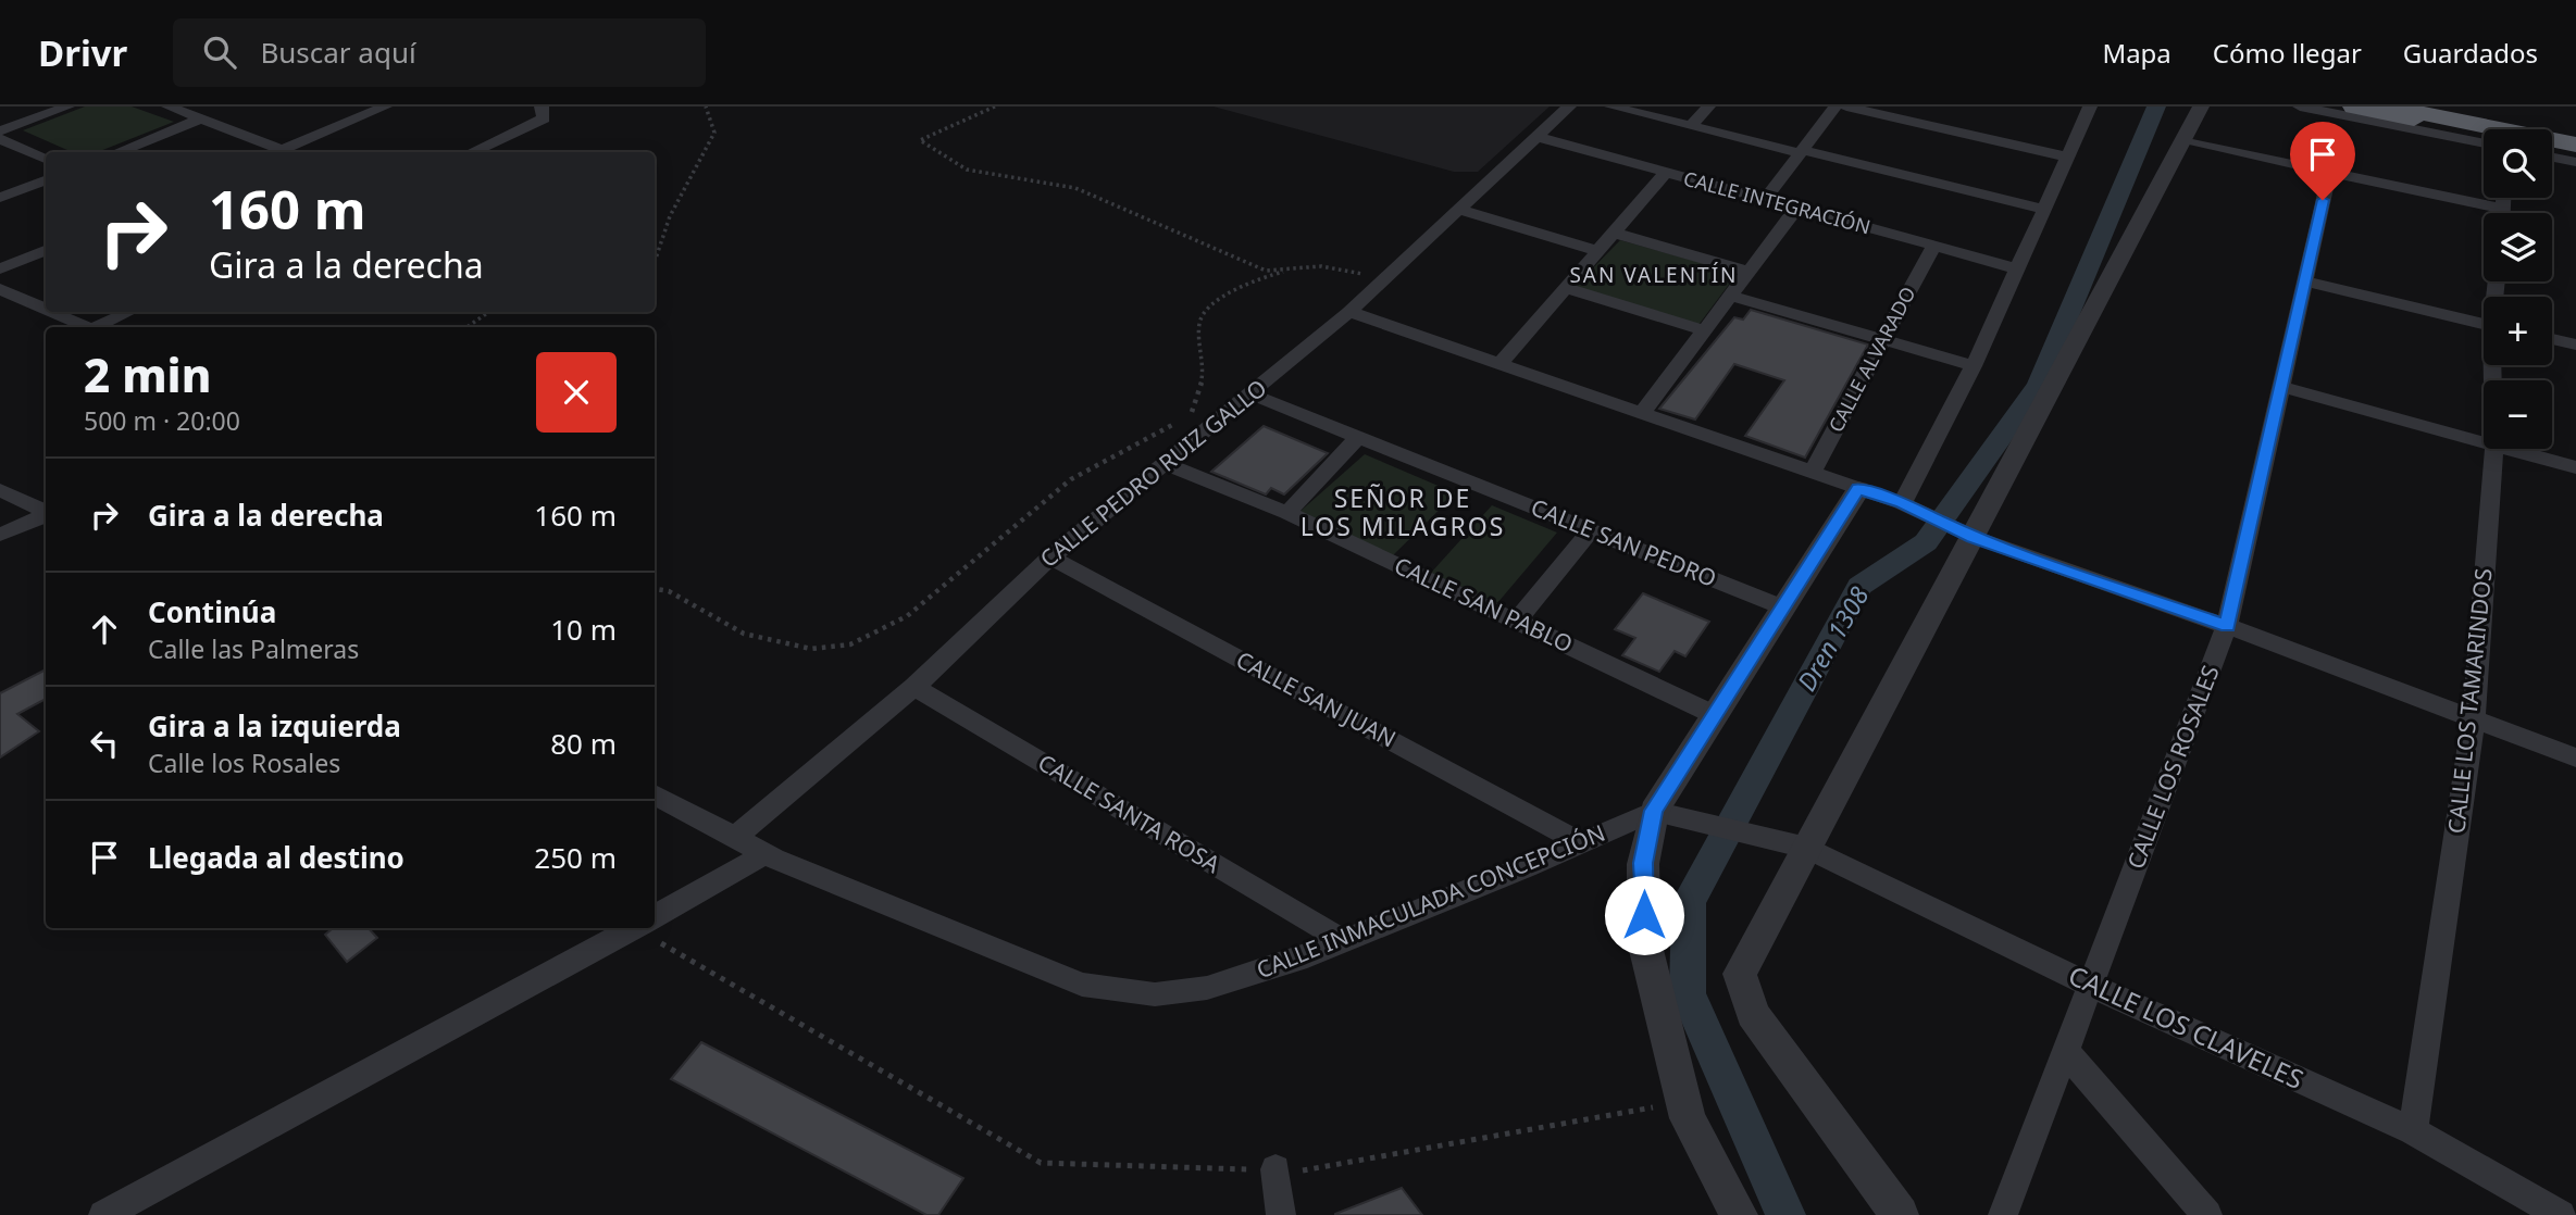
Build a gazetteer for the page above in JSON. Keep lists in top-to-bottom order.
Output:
{
  "streets": {
    "street": [
      "CALLE INTEGRACIÓN",
      "CALLE ALVARADO",
      "CALLE PEDRO RUIZ GALLO",
      "CALLE SAN PEDRO",
      "CALLE SAN PABLO",
      "CALLE SAN JUAN",
      "CALLE LOS TAMARINDOS",
      "CALLE LOS ROSALES",
      "CALLE SANTA ROSA",
      "CALLE INMACULADA CONCEPCIÓN",
      "CALLE LOS CLAVELES"
    ]
  },
  "crossings": [
    ["CALLE INTEGRACIÓN", "CALLE ALVARADO"],
    ["CALLE INTEGRACIÓN", "CALLE PEDRO RUIZ GALLO"],
    ["CALLE PEDRO RUIZ GALLO", "CALLE SAN PEDRO"],
    ["CALLE PEDRO RUIZ GALLO", "CALLE SAN PABLO"],
    ["CALLE PEDRO RUIZ GALLO", "CALLE SAN JUAN"],
    ["CALLE PEDRO RUIZ GALLO", "CALLE SANTA ROSA"],
    ["CALLE PEDRO RUIZ GALLO", "CALLE INMACULADA CONCEPCIÓN"],
    ["CALLE SAN JUAN", "CALLE INMACULADA CONCEPCIÓN"],
    ["CALLE LOS TAMARINDOS", "CALLE LOS CLAVELES"],
    ["CALLE LOS ROSALES", "CALLE LOS CLAVELES"],
    ["CALLE SANTA ROSA", "CALLE INMACULADA CONCEPCIÓN"],
    ["CALLE INMACULADA CONCEPCIÓN", "CALLE LOS CLAVELES"]
  ],
  "districts": ["SAN VALENTÍN", "SEÑOR DE LOS MILAGROS"],
  "water": ["Dren 1308"],
  "page": {
    "header": "Drivr",
    "search": "Buscar aquí",
    "nav": ["Mapa", "Cómo llegar", "Guardados"],
    "map_buttons": ["+", "−"],
    "turn": ["160 m", "Gira a la derecha"],
    "heading": ["2 min", "500 m · 20:00"],
    "list": [
      {
        "name": "Gira a la derecha",
        "value": "160 m"
      },
      {
        "name": "Continúa",
        "note": "Calle las Palmeras",
        "value": "10 m"
      },
      {
        "name": "Gira a la izquierda",
        "note": "Calle los Rosales",
        "value": "80 m"
      },
      {
        "name": "Llegada al destino",
        "value": "250 m"
      }
    ]
  }
}
